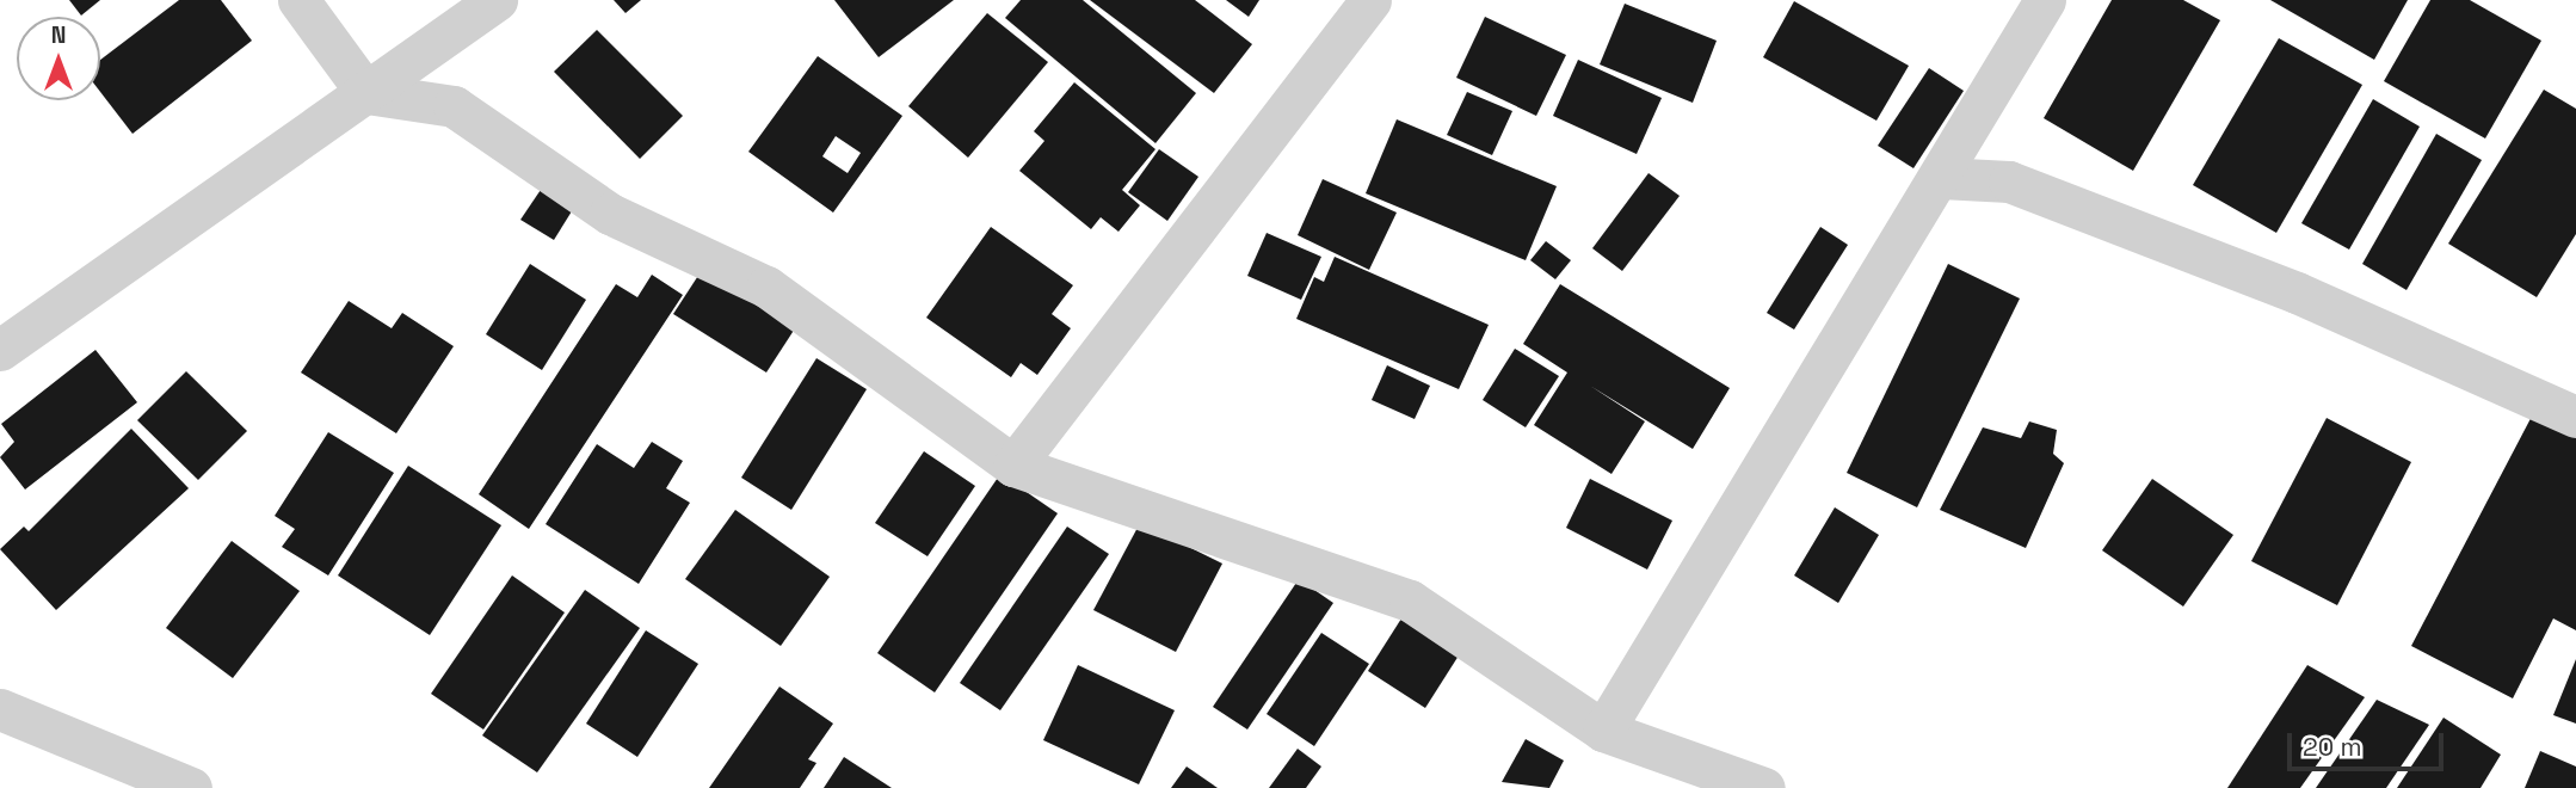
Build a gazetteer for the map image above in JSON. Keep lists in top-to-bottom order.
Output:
{
  "scale_bar": "20 m",
  "north": "top"
}
